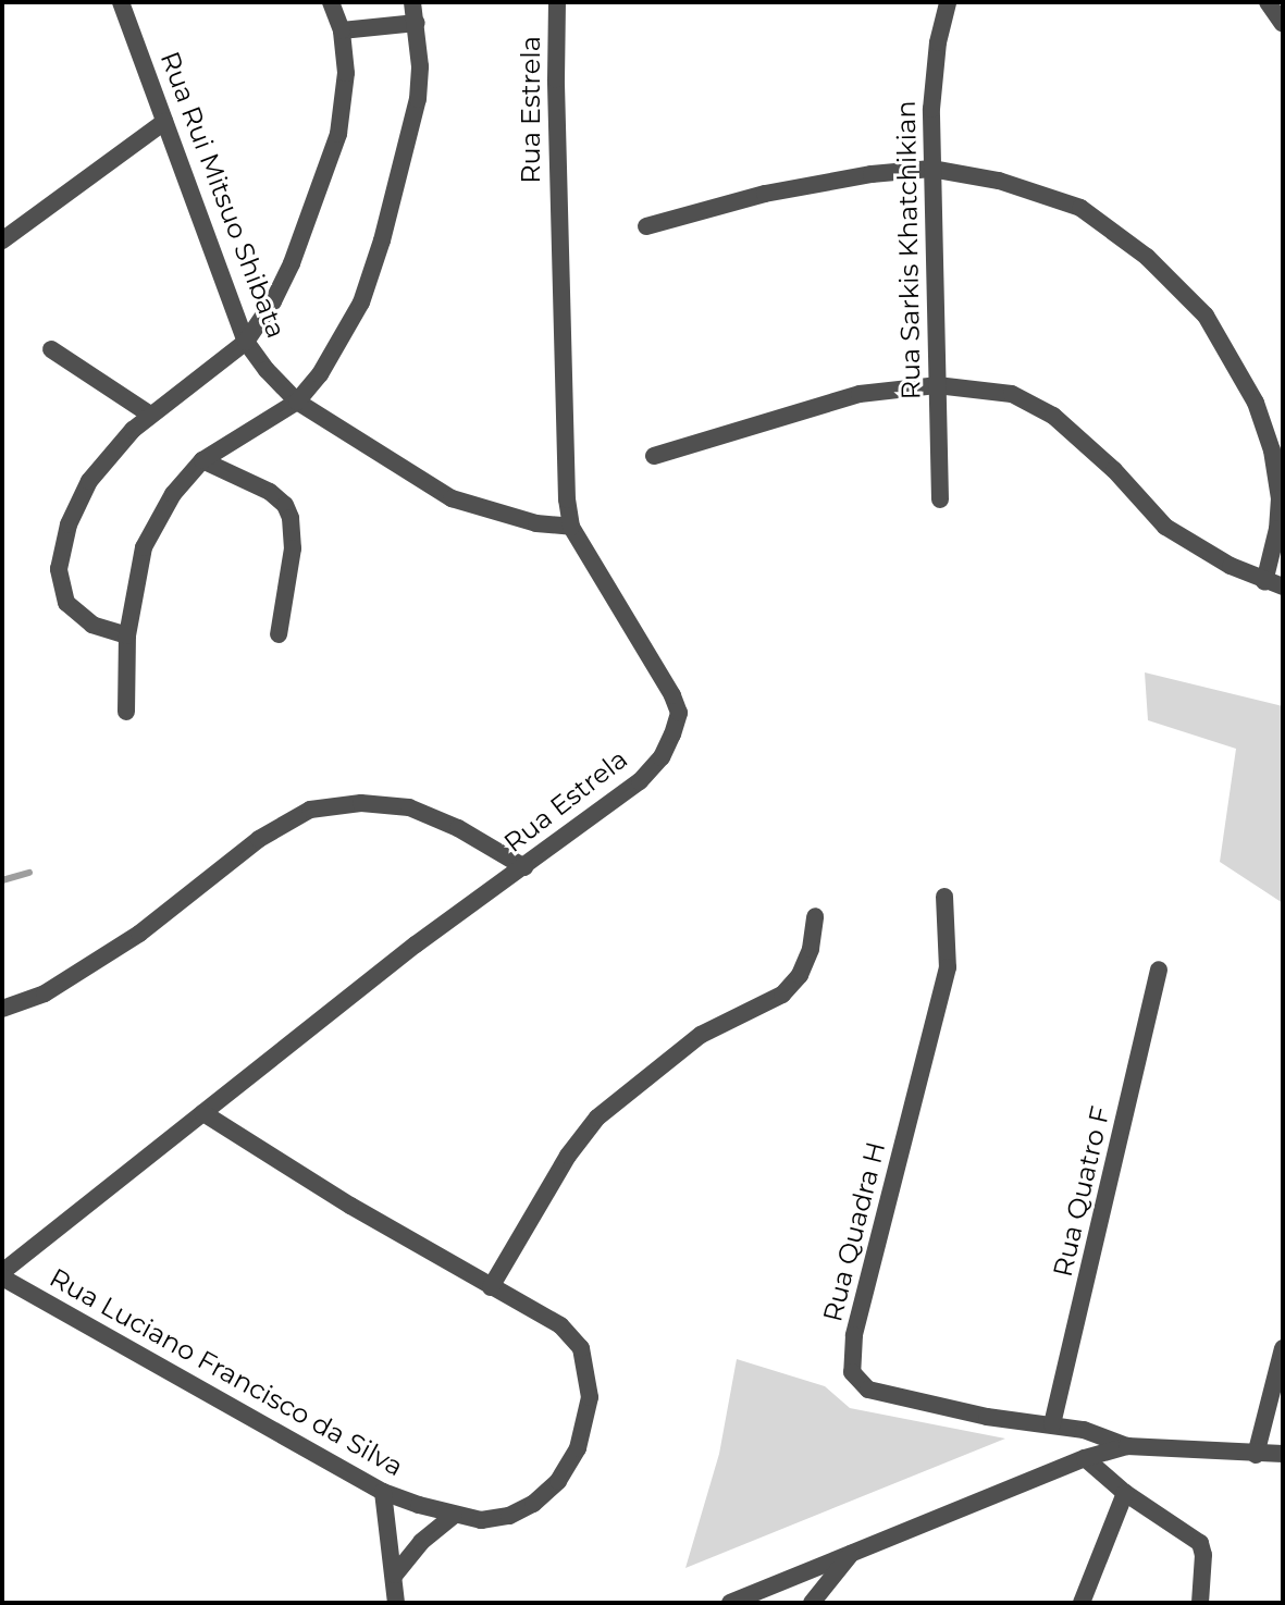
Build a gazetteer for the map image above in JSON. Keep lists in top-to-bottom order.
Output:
{
  "streets": {
    "street": [
      "Rua Estrela",
      "Rua Rui Mitsuo Shibata",
      "Rua Sarkis Khatchikian",
      "Rua Quatro F",
      "Rua Quadra H",
      "Rua Luciano Francisco da Silva"
    ]
  },
  "crossings": [
    ["Rua Estrela", "Rua Rui Mitsuo Shibata"],
    ["Rua Estrela", "Rua Luciano Francisco da Silva"],
    ["Rua Quatro F", "Rua Quadra H"]
  ]
}
